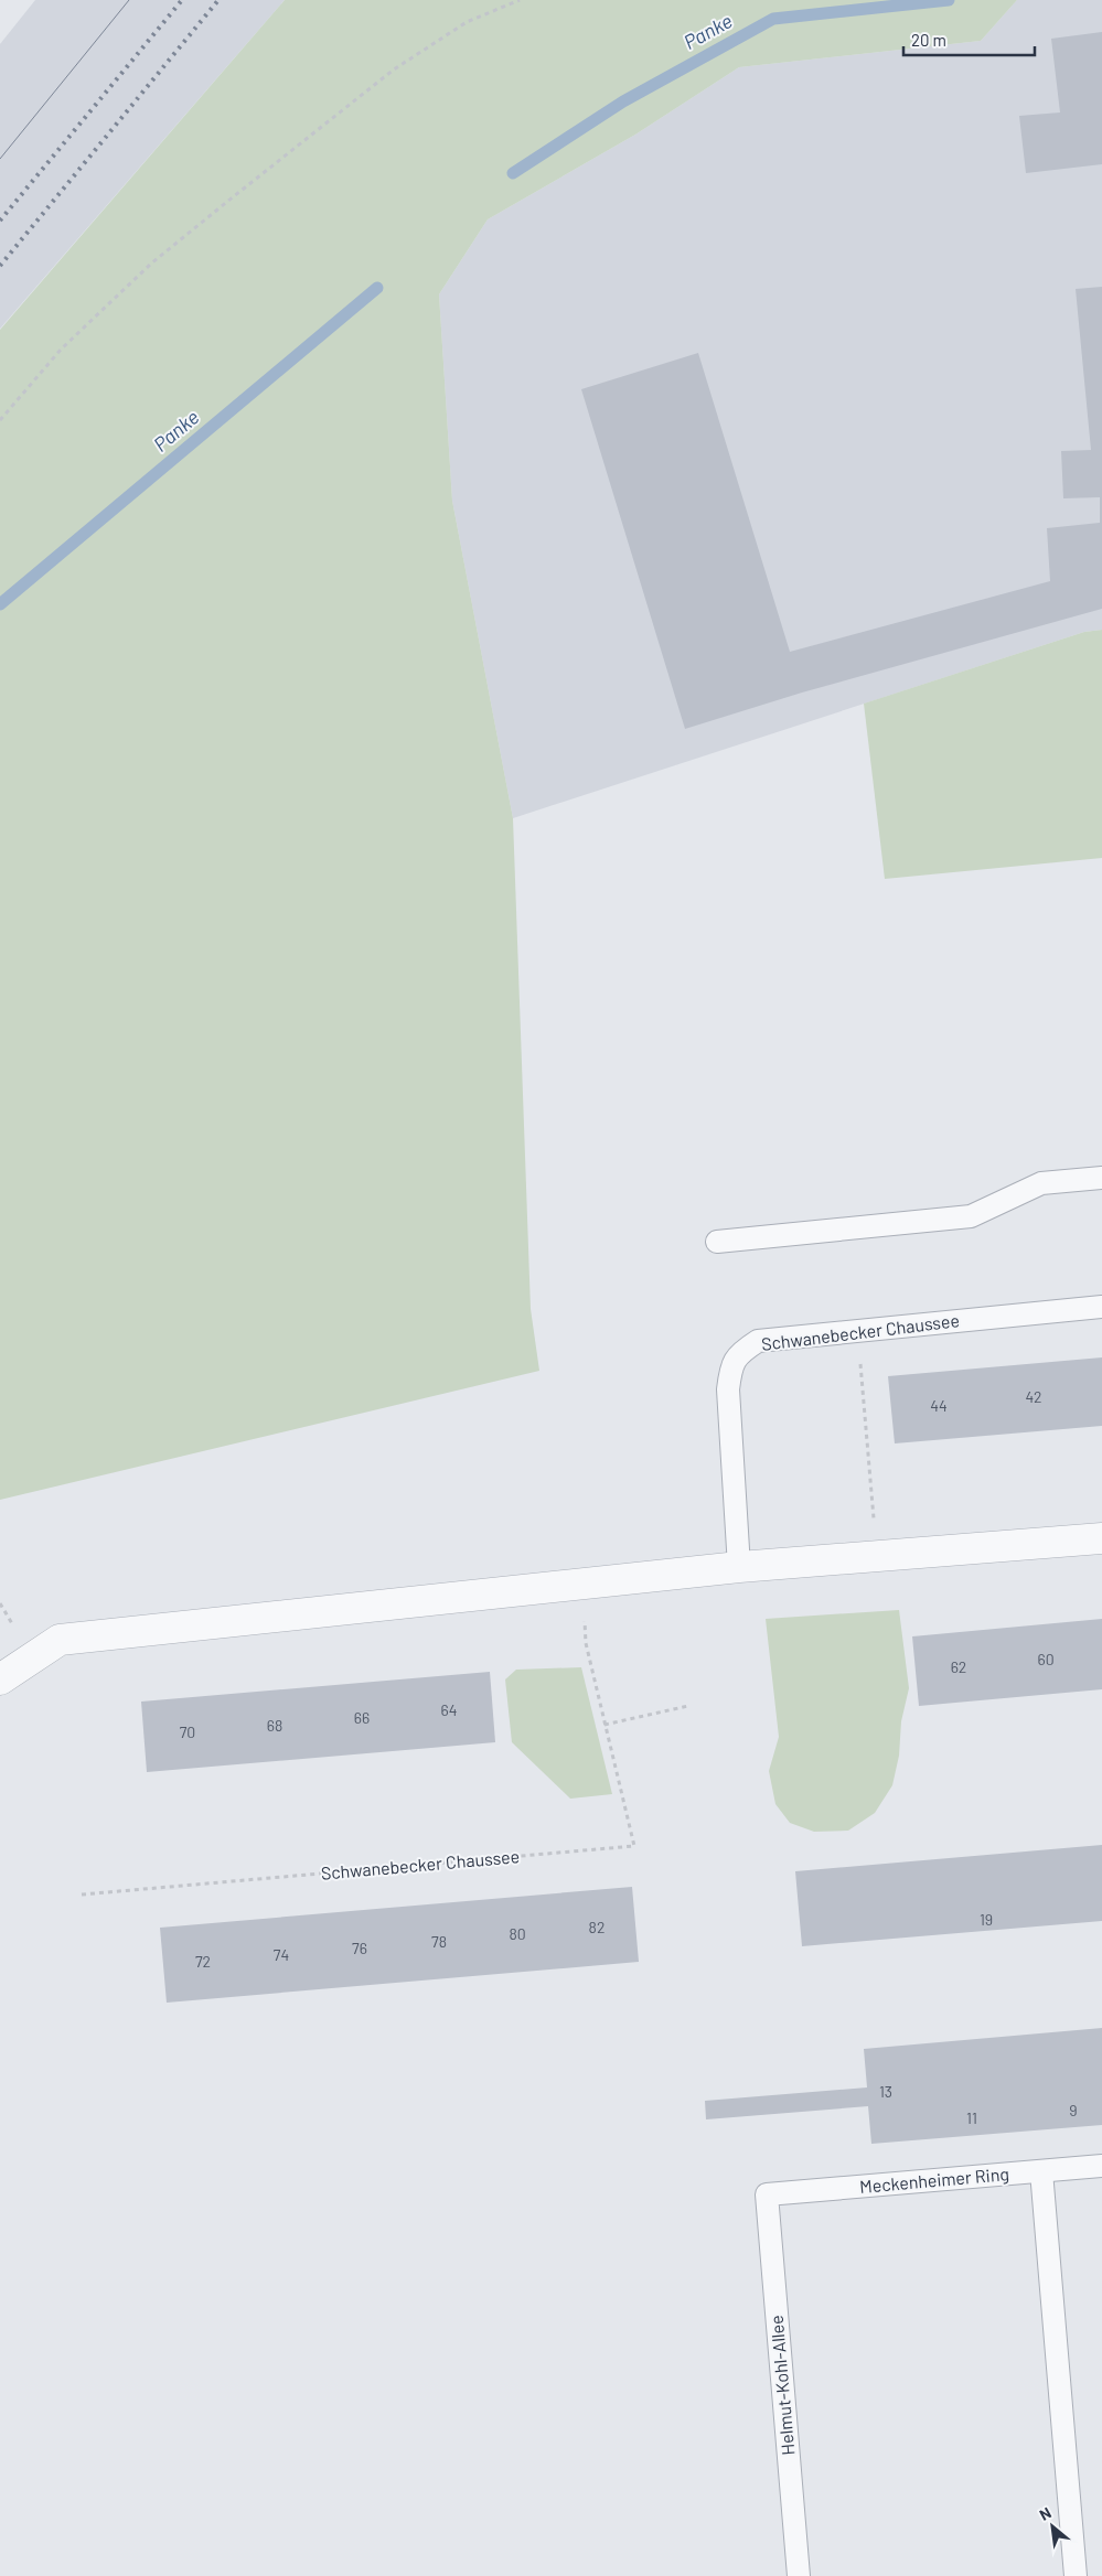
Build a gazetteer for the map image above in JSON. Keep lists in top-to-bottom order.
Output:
{
  "streets": {
    "lane": ["Schwanebecker Chaussee", "Meckenheimer Ring", "Helmut-Kohl-Allee"]
  },
  "crossings": [
    ["Meckenheimer Ring", "Helmut-Kohl-Allee"]
  ],
  "water": ["Panke"],
  "house_numbers": [
    "42",
    "44",
    "60",
    "62",
    "64",
    "66",
    "68",
    "70",
    "19",
    "82",
    "80",
    "78",
    "76",
    "74",
    "72",
    "13",
    "9",
    "11"
  ],
  "scale_bar": "20 m",
  "north": "top left"
}
